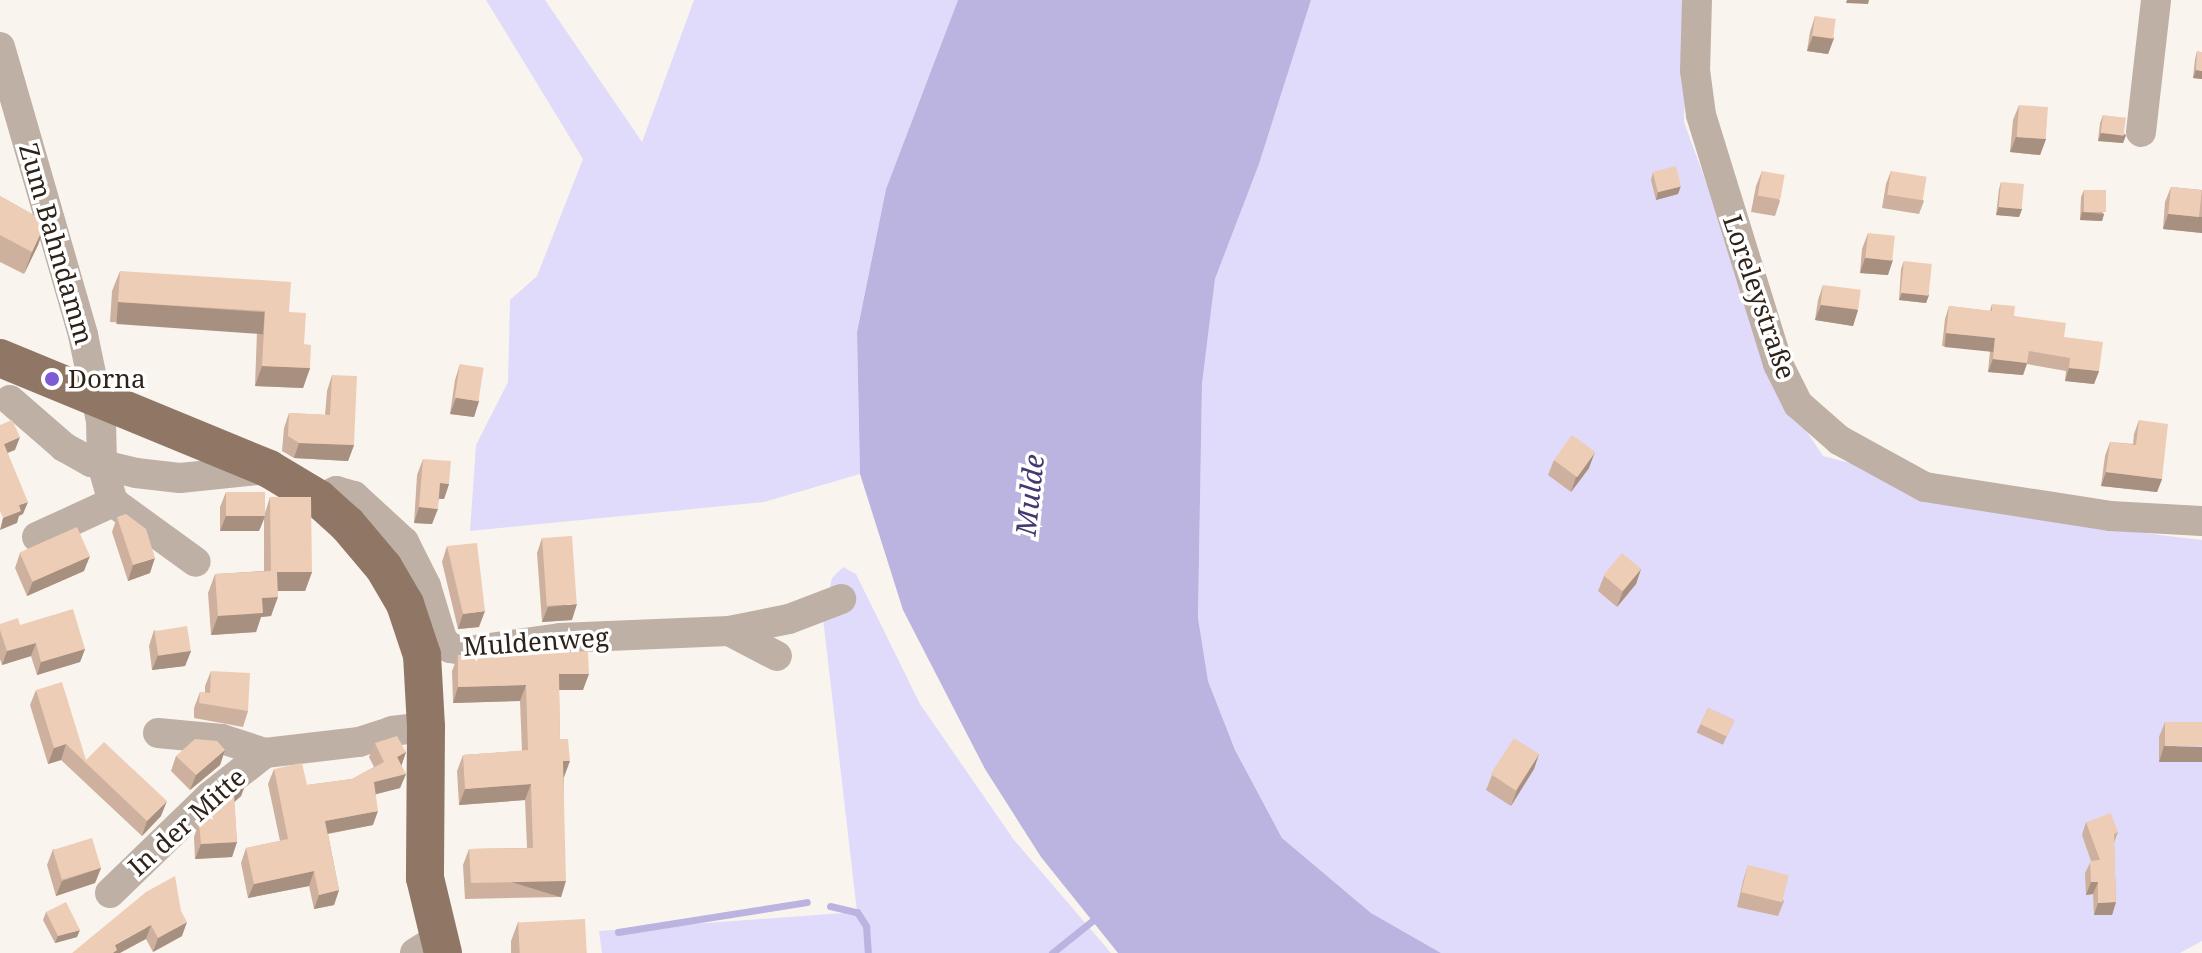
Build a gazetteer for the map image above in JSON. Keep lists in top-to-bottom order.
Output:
{
  "streets": {
    "street": [
      "Zum Bahndamm",
      "Loreleystraße",
      "Muldenweg",
      "In der Mitte"
    ]
  },
  "water": ["Mulde"],
  "places": ["Dorna"]
}
